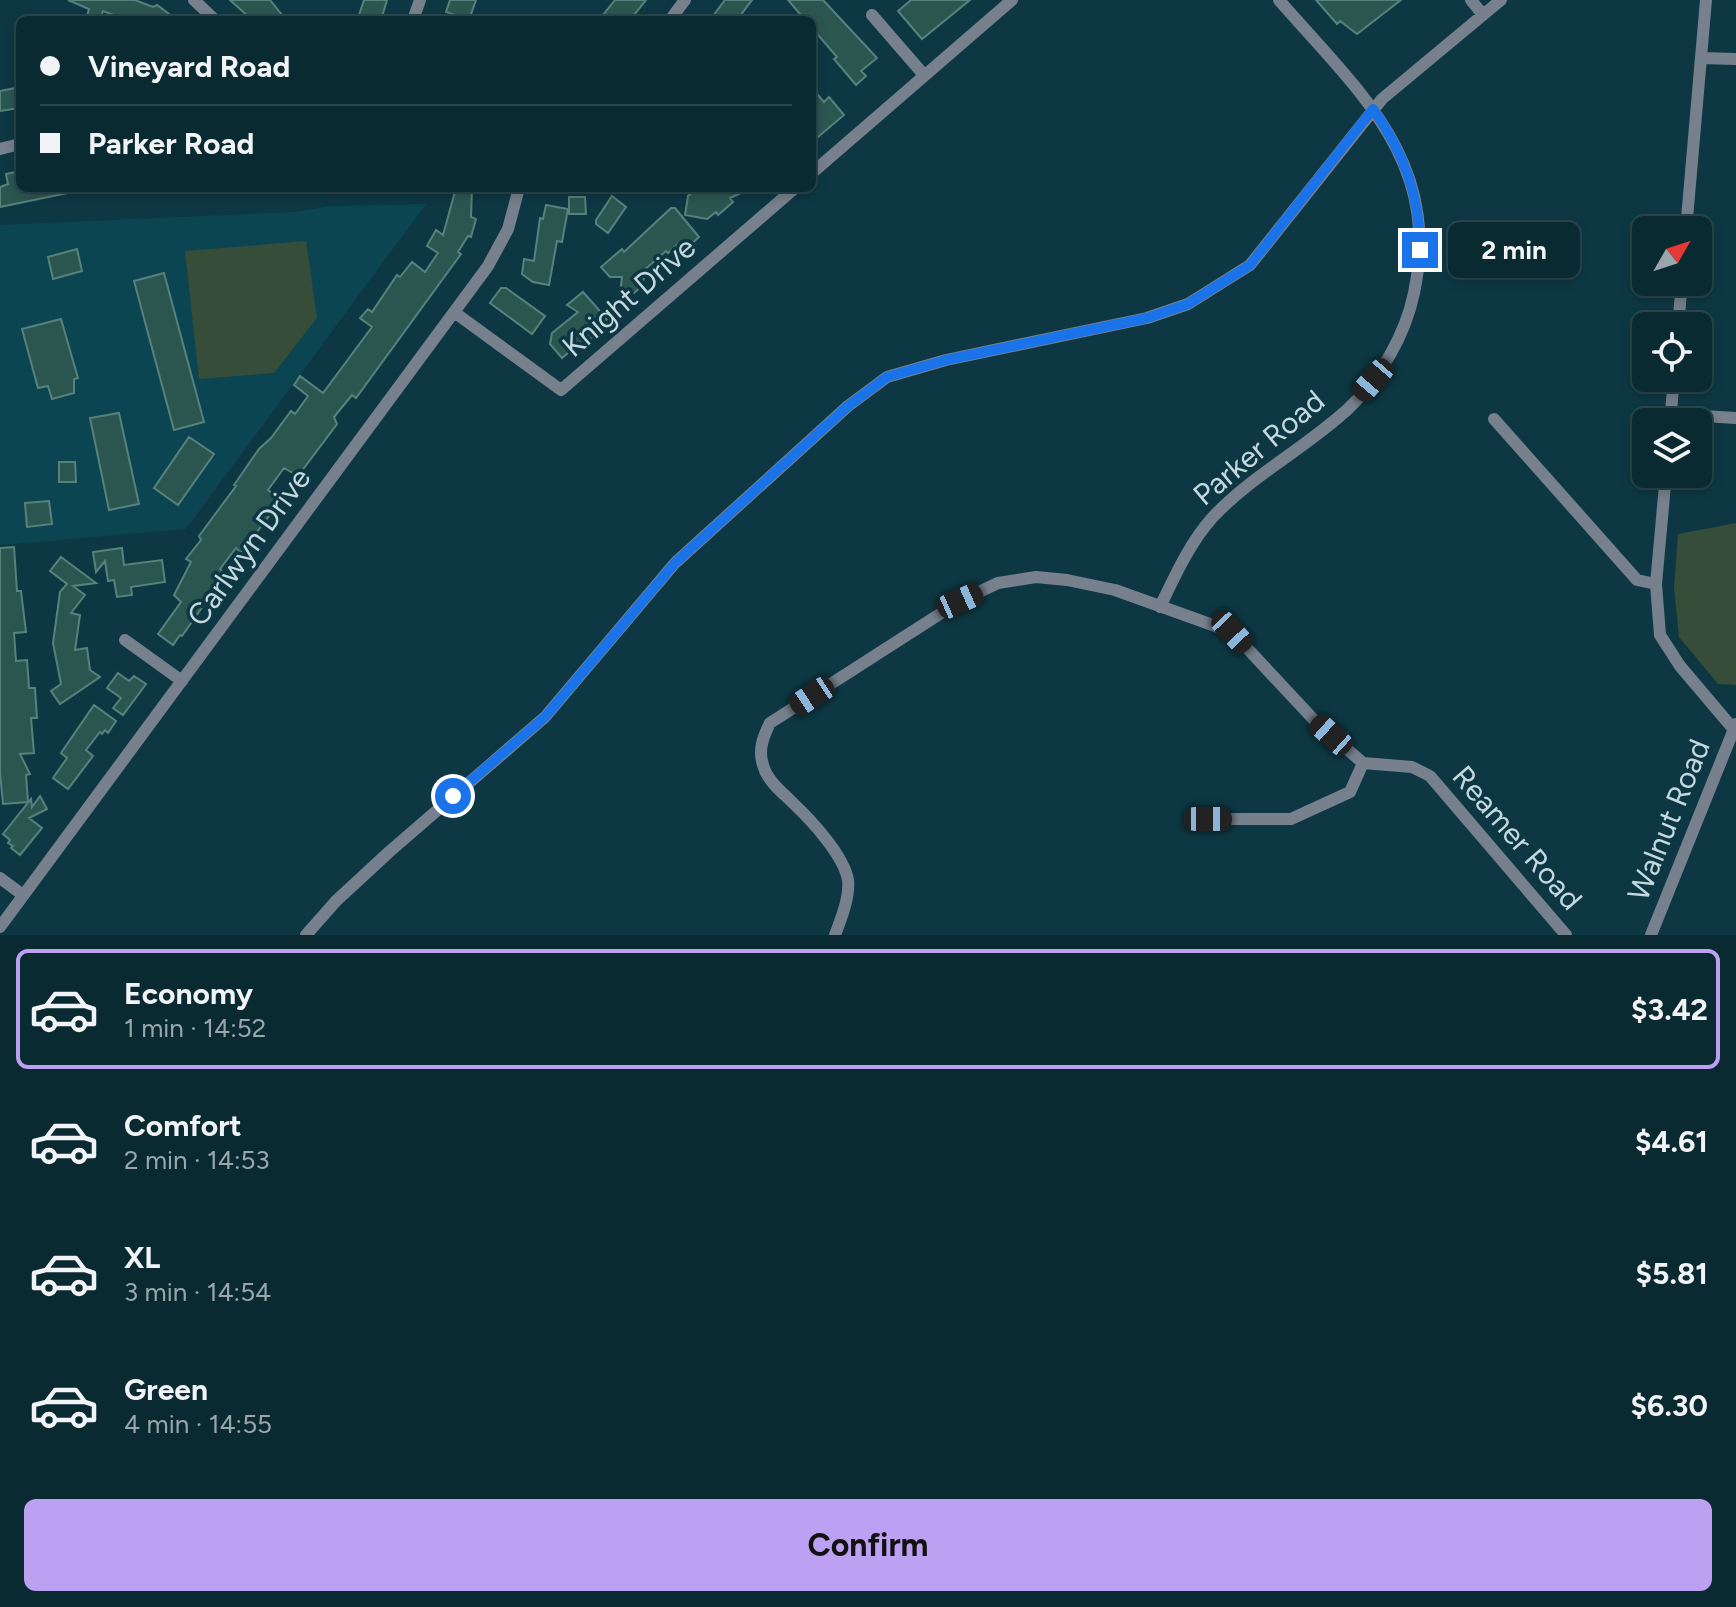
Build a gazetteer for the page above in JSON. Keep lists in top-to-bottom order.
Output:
{
  "streets": {
    "street": [
      "Knight Drive",
      "Parker Road",
      "Carlwyn Drive",
      "Walnut Road",
      "Reamer Road"
    ]
  },
  "crossings": [
    ["Knight Drive", "Carlwyn Drive"]
  ],
  "north": "top right",
  "page": {
    "banner": ["Vineyard Road", "Parker Road"],
    "bubble": "2 min",
    "list": [
      {
        "name": "Economy",
        "note": "1 min · 14:52",
        "value": "$3.42"
      },
      {
        "name": "Comfort",
        "note": "2 min · 14:53",
        "value": "$4.61"
      },
      {
        "name": "XL",
        "note": "3 min · 14:54",
        "value": "$5.81"
      },
      {
        "name": "Green",
        "note": "4 min · 14:55",
        "value": "$6.30"
      }
    ],
    "buttons": "Confirm"
  }
}
